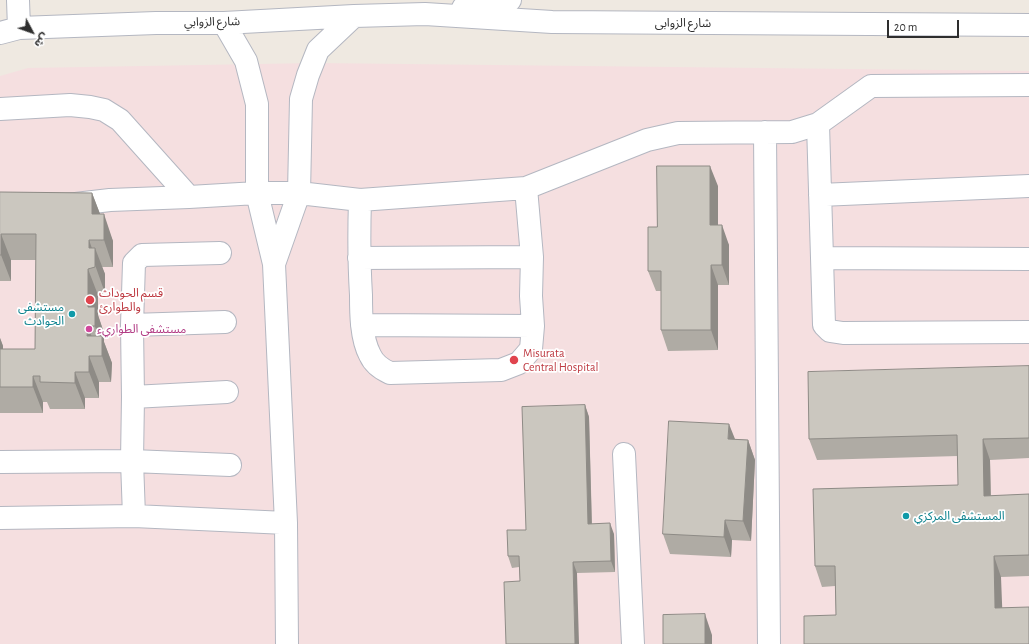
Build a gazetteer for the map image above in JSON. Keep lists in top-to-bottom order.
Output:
{
  "streets": {
    "street": ["شارع الزوابي", "شارع الزوابى"]
  },
  "crossings": [
    ["شارع الزوابي", "شارع الزوابى"]
  ],
  "places": [
    "قسم الحوداث والطوارئ",
    "مستشفى الحوادث",
    "مستشفى الطواريء",
    "Misurata Central Hospital",
    "المستشفى المركزي"
  ],
  "scale_bar": "20 m",
  "north": "bottom right"
}
